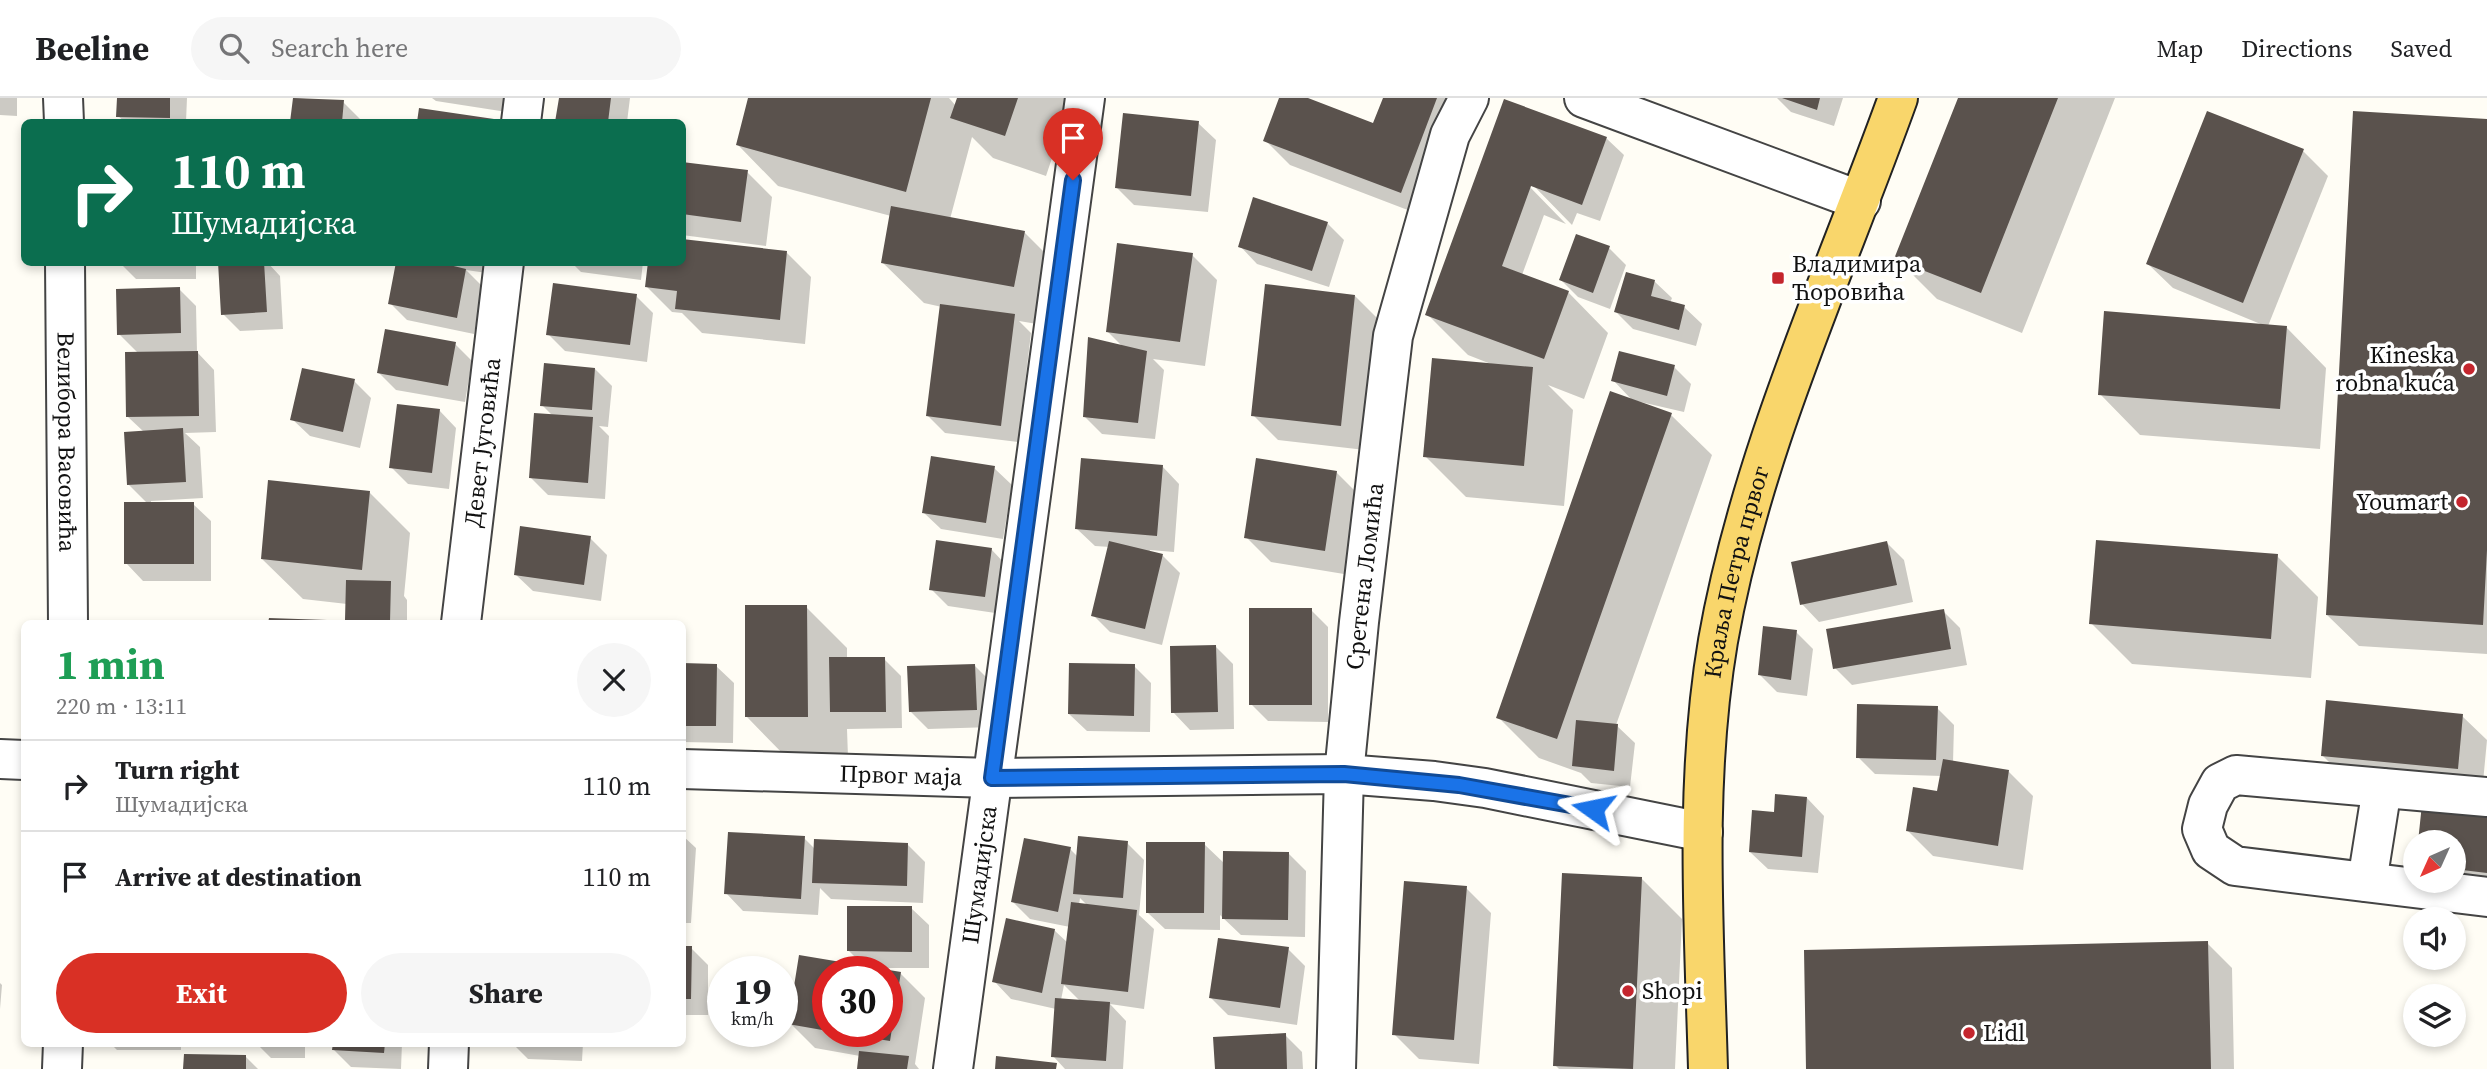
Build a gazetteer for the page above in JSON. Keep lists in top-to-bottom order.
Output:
{
  "streets": {
    "main road": ["Краља Петра првог"],
    "street": [
      "Велибора Васовића",
      "Девет Југовића",
      "Сретена Ломића",
      "Првог маја",
      "Шумадијска"
    ]
  },
  "crossings": [
    ["Краља Петра првог", "Првог маја"],
    ["Сретена Ломића", "Првог маја"],
    ["Првог маја", "Шумадијска"]
  ],
  "places": {
    "transit": ["Владимира Ћоровића"],
    "other": [
      "Kineska robna kuća",
      "Youmart",
      "Shopi",
      "Lidl"
    ]
  },
  "north": "bottom left",
  "page": {
    "header": "Beeline",
    "search": "Search here",
    "nav": ["Map", "Directions", "Saved"],
    "turn": ["110 m", "Шумадијска"],
    "heading": ["1 min", "220 m · 13:11"],
    "list": [
      {
        "name": "Turn right",
        "note": "Шумадијска",
        "value": "110 m"
      },
      {
        "name": "Arrive at destination",
        "value": "110 m"
      }
    ],
    "buttons": ["Exit", "Share"],
    "speed": "19 km/h",
    "limit": "30"
  }
}
